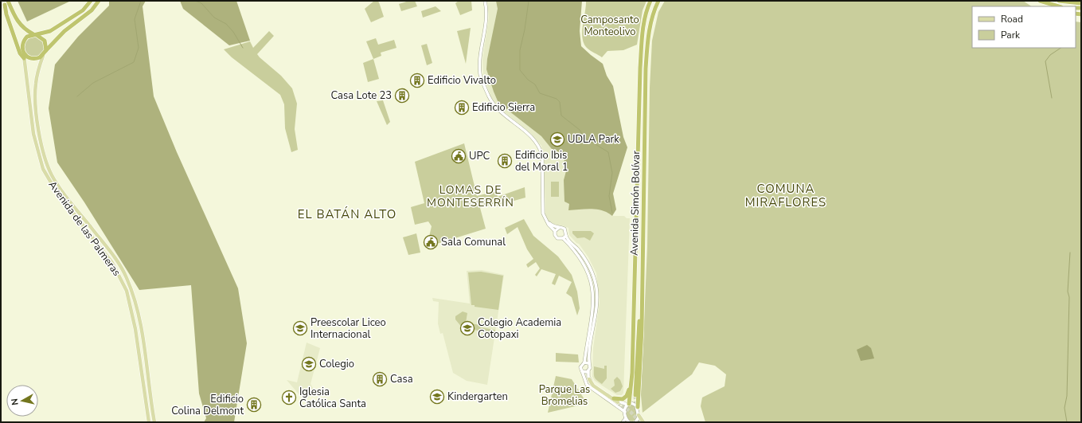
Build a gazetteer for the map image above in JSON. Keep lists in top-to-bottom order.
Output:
{
  "streets": {
    "highway": ["Avenida Simón Bolívar"],
    "main road": ["Avenida de las Palmeras"]
  },
  "districts": ["COMUNA MIRAFLORES", "LOMAS DE MONTESERRÍN", "EL BATÁN ALTO"],
  "parks": ["Camposanto Monteolivo", "Parque Las Bromelias"],
  "places": {
    "building": [
      "Edificio Vivalto",
      "Casa Lote 23",
      "Edificio Sierra",
      "Edificio Ibis del Moral 1",
      "Casa",
      "Edificio Colina Delmont"
    ],
    "school or university": [
      "UDLA Park",
      "Preescolar Liceo Internacional",
      "Colegio Academia Cotopaxi",
      "Colegio",
      "Kindergarten"
    ],
    "public building": ["UPC", "Sala Comunal"],
    "church": ["Iglesia Católica Santa"]
  },
  "legend": ["Road", "Park"],
  "north": "left"
}
